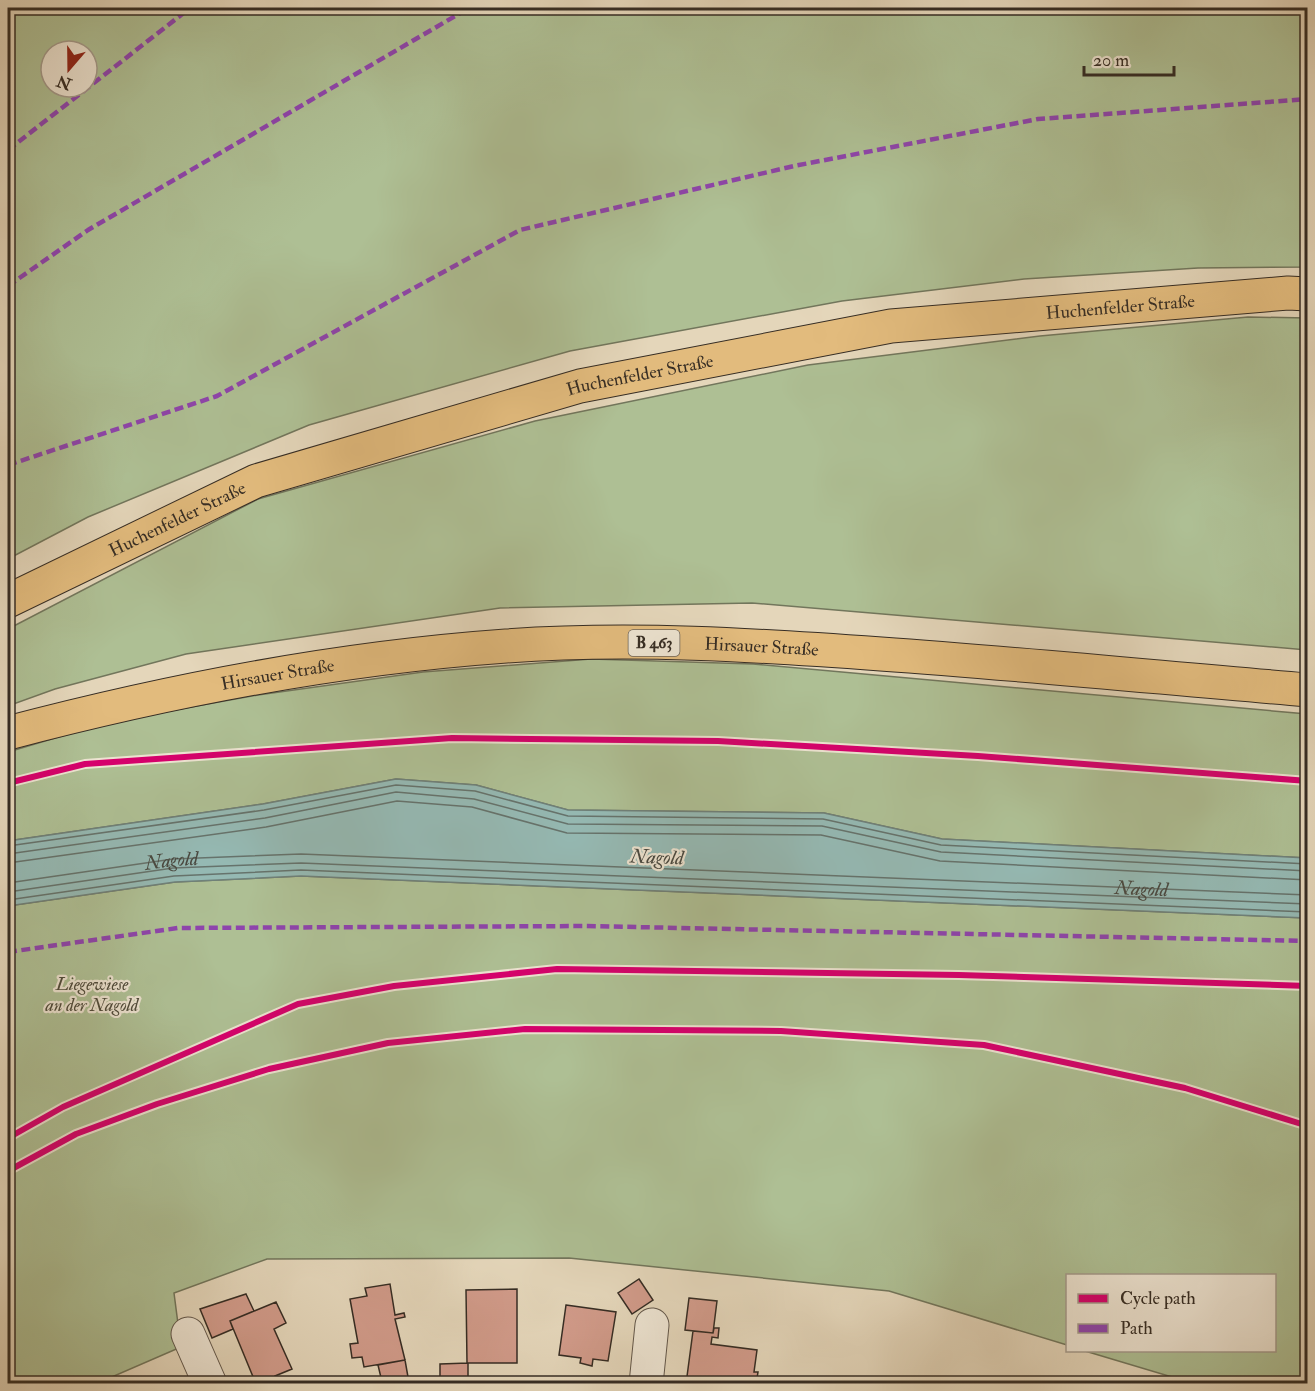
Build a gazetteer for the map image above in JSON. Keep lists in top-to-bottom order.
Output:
{
  "streets": {
    "main road": ["Huchenfelder Straße", "B 463", "Hirsauer Straße"]
  },
  "water": ["Nagold"],
  "parks": ["Liegewiese an der Nagold"],
  "legend": ["Cycle path", "Path"],
  "scale_bar": "20 m",
  "north": "bottom"
}
